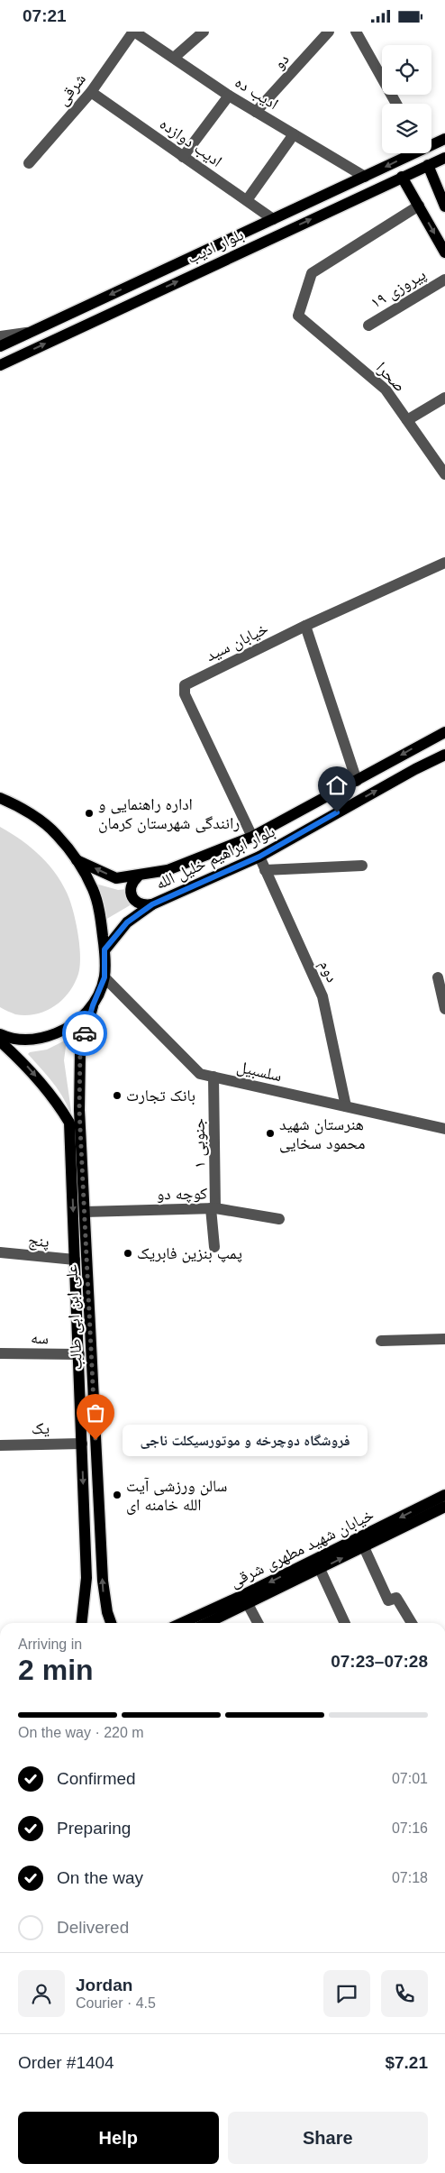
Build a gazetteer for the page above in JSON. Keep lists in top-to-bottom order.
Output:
{
  "streets": {
    "main road": [
      "بلوار ادیب",
      "بلوار ابراهیم خلیل الله",
      "علی ابن ابی طالب",
      "خیابان شهید مطهری شرقی"
    ],
    "street": [
      "دو",
      "شرقی",
      "ادیب ده",
      "ادیب دوازده",
      "پیروزی ۱۹",
      "صحرا",
      "خیابان سید",
      "دوم",
      "سلسبیل",
      "جنوبی ۱",
      "کوچه دو",
      "پنج",
      "سه",
      "یک"
    ]
  },
  "crossings": [
    ["دو", "ادیب ده"],
    ["شرقی", "ادیب ده"],
    ["شرقی", "ادیب دوازده"],
    ["ادیب ده", "بلوار ادیب"],
    ["ادیب دوازده", "بلوار ادیب"],
    ["خیابان سید", "بلوار ابراهیم خلیل الله"],
    ["بلوار ابراهیم خلیل الله", "دوم"],
    ["دوم", "سلسبیل"],
    ["سلسبیل", "جنوبی ۱"],
    ["جنوبی ۱", "کوچه دو"],
    ["کوچه دو", "علی ابن ابی طالب"],
    ["پنج", "علی ابن ابی طالب"],
    ["علی ابن ابی طالب", "سه"],
    ["علی ابن ابی طالب", "یک"]
  ],
  "places": [
    "اداره راهنمایی و رانندگی شهرستان کرمان",
    "بانک تجارت",
    "هنرستان شهید محمود سخایی",
    "پمپ بنزین فابریک",
    "فروشگاه دوچرخه و موتورسیکلت ناجی",
    "سالن ورزشى آیت الله خامنه اى"
  ],
  "page": {
    "status": "07:21",
    "bubble": "فروشگاه دوچرخه و موتورسیکلت ناجی",
    "heading": ["2 min", "Arriving in", "07:23–07:28"],
    "panel": [
      "Jordan",
      "Courier · 4.5",
      "Order #1404",
      "$7.21"
    ],
    "bar": "On the way · 220 m",
    "list": [
      ["Confirmed", "07:01"],
      ["Preparing", "07:16"],
      ["On the way", "07:18"],
      "Delivered"
    ],
    "buttons": ["Help", "Share"]
  }
}
